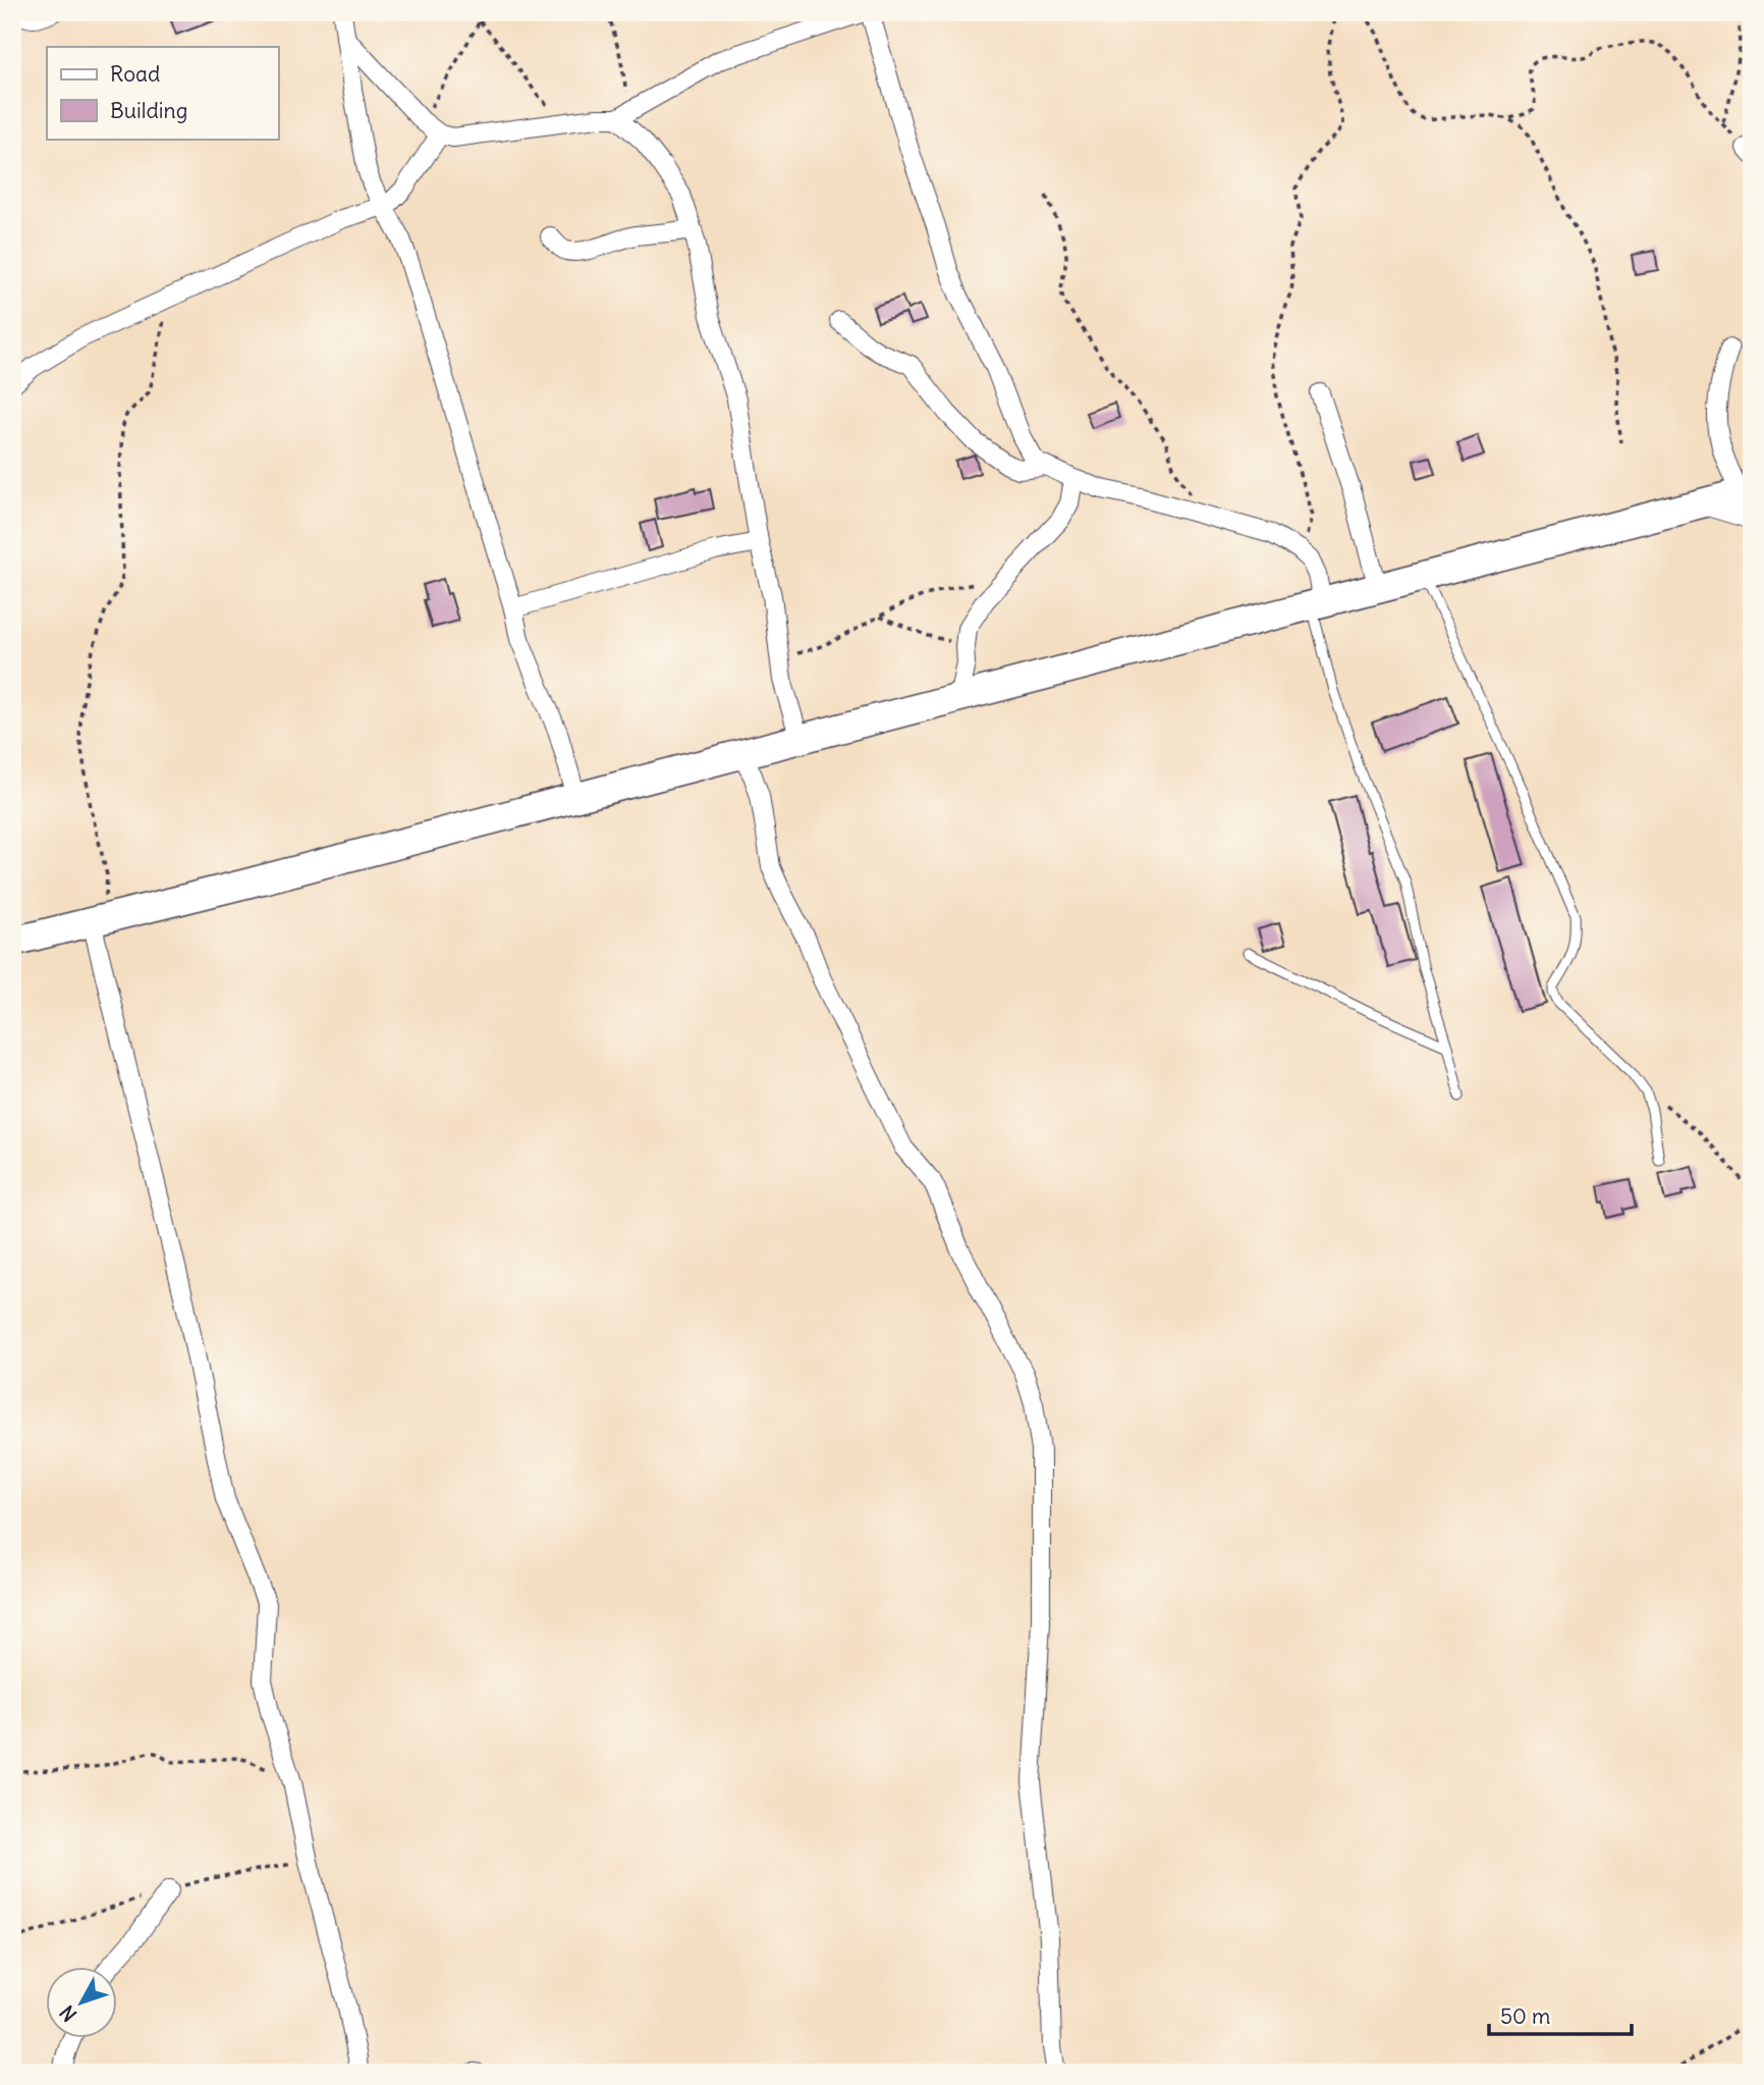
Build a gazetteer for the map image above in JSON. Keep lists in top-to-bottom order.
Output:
{
  "legend": ["Road", "Building"],
  "scale_bar": "50 m",
  "north": "bottom left"
}
